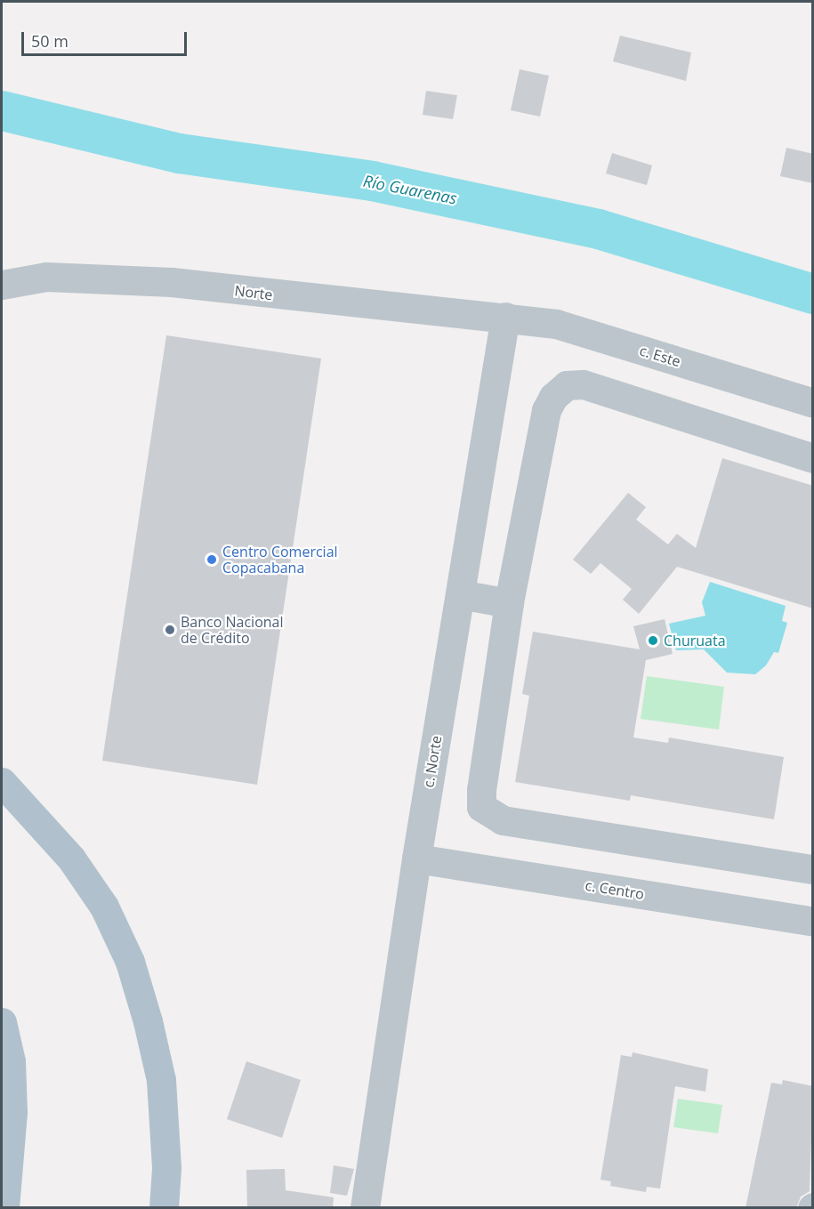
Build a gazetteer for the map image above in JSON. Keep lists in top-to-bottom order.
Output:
{
  "streets": {
    "street": [
      "Norte",
      "c. Este",
      "c. Norte",
      "c. Centro"
    ]
  },
  "crossings": [
    ["Norte", "c. Este"],
    ["Norte", "c. Norte"],
    ["c. Este", "c. Norte"],
    ["c. Norte", "c. Centro"]
  ],
  "water": ["Río Guarenas"],
  "places": ["Centro Comercial Copacabana", "Banco Nacional de Crédito", "Churuata"],
  "scale_bar": "50 m"
}
